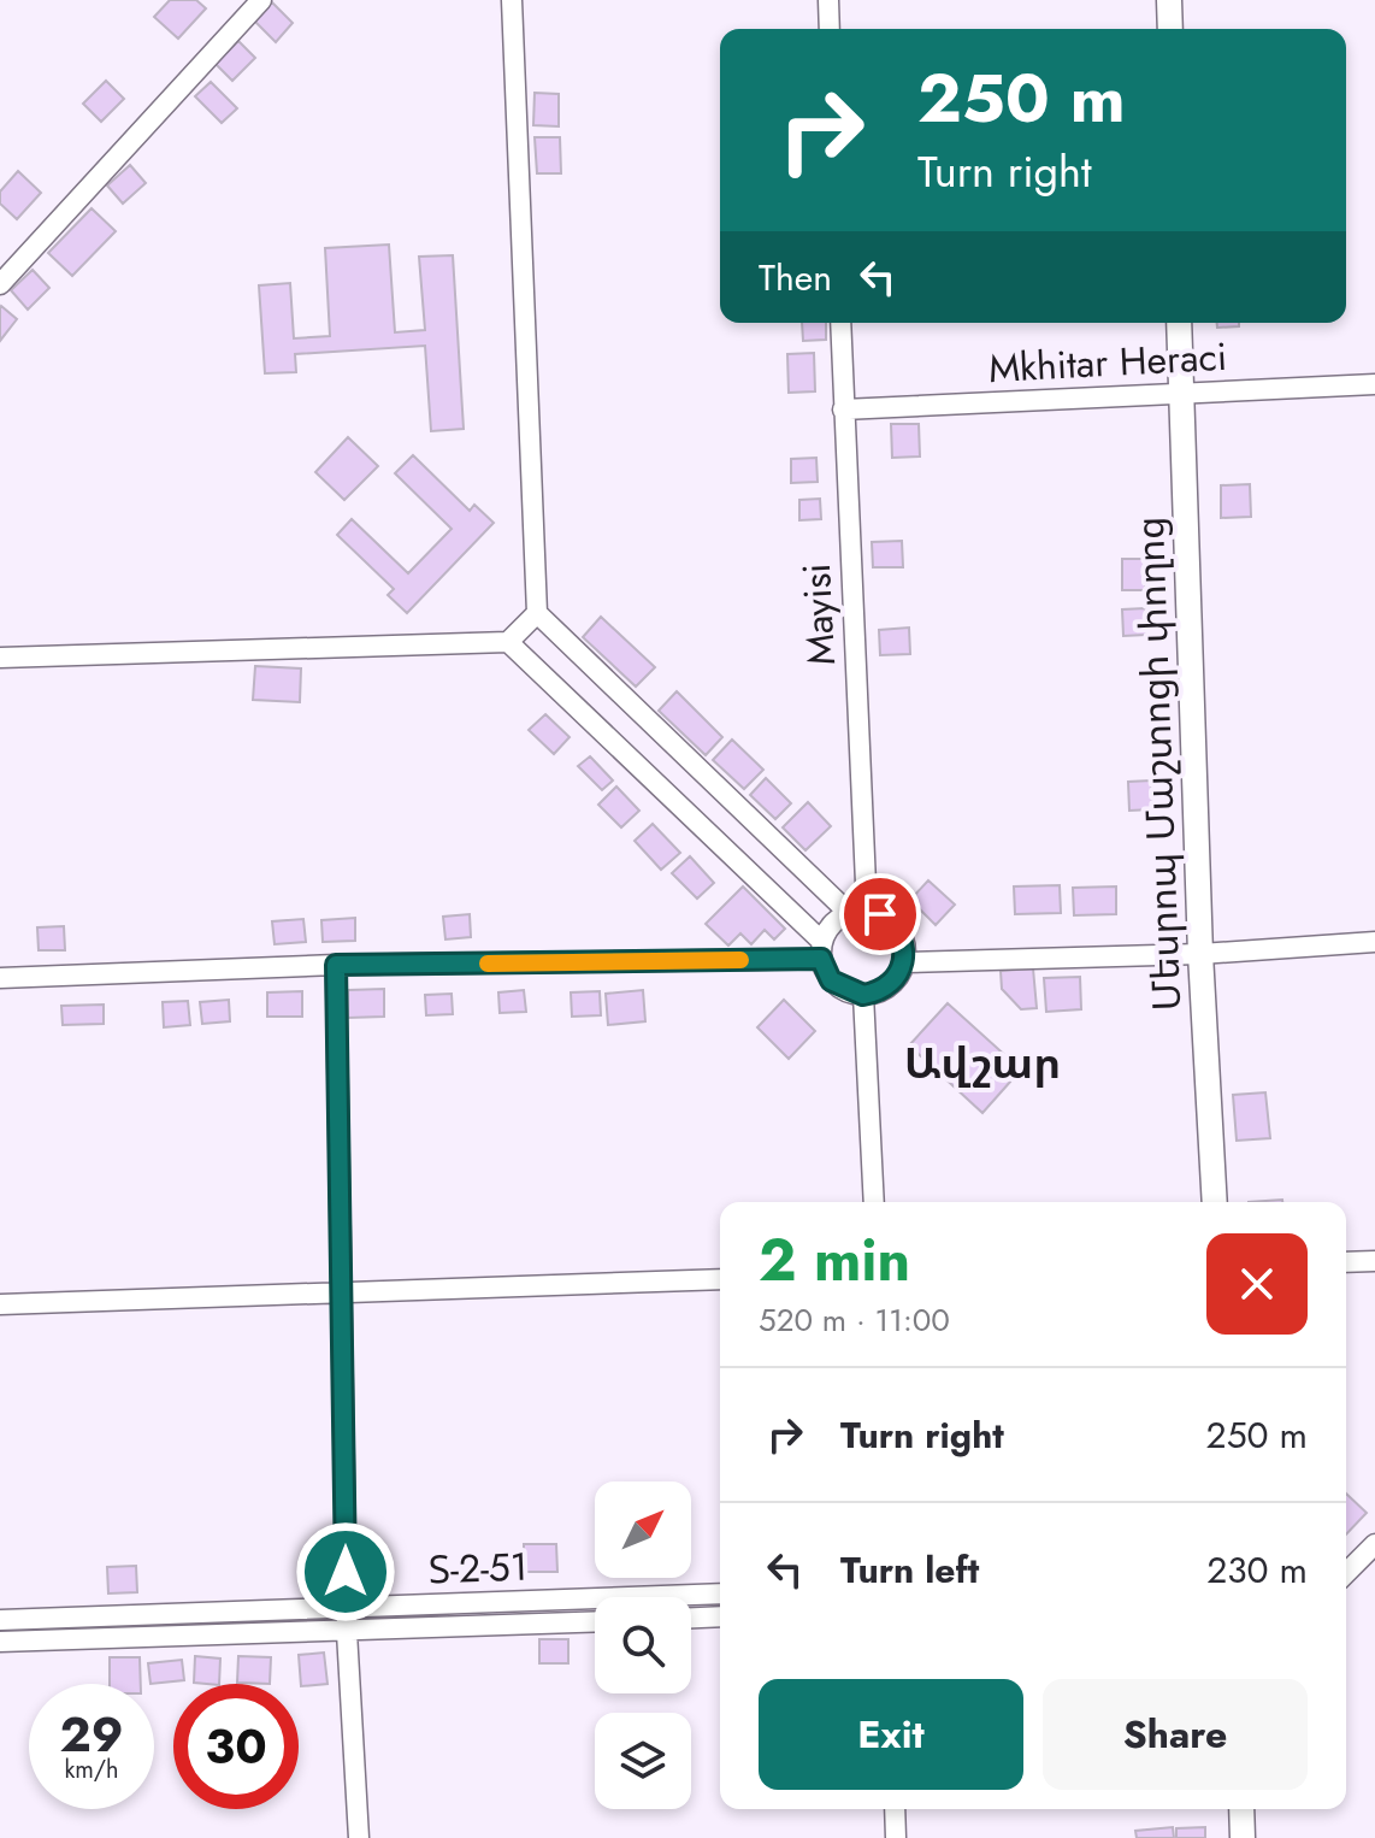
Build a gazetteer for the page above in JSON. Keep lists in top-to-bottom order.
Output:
{
  "streets": {
    "main road": ["Մեսրոպ Մաշտոցի փողոց"],
    "street": ["Mkhitar Heraci", "Mayisi", "Տ-2-51"]
  },
  "crossings": [
    ["Mkhitar Heraci", "Mayisi"],
    ["Mkhitar Heraci", "Մեսրոպ Մաշտոցի փողոց"]
  ],
  "districts": ["Ավշար"],
  "north": "top right",
  "page": {
    "turn": ["250 m", "Turn right"],
    "then": "Then",
    "heading": ["2 min", "520 m · 11:00"],
    "list": [
      {
        "name": "Turn right",
        "value": "250 m"
      },
      {
        "name": "Turn left",
        "value": "230 m"
      }
    ],
    "buttons": ["Exit", "Share"],
    "speed": "29 km/h",
    "limit": "30"
  }
}
